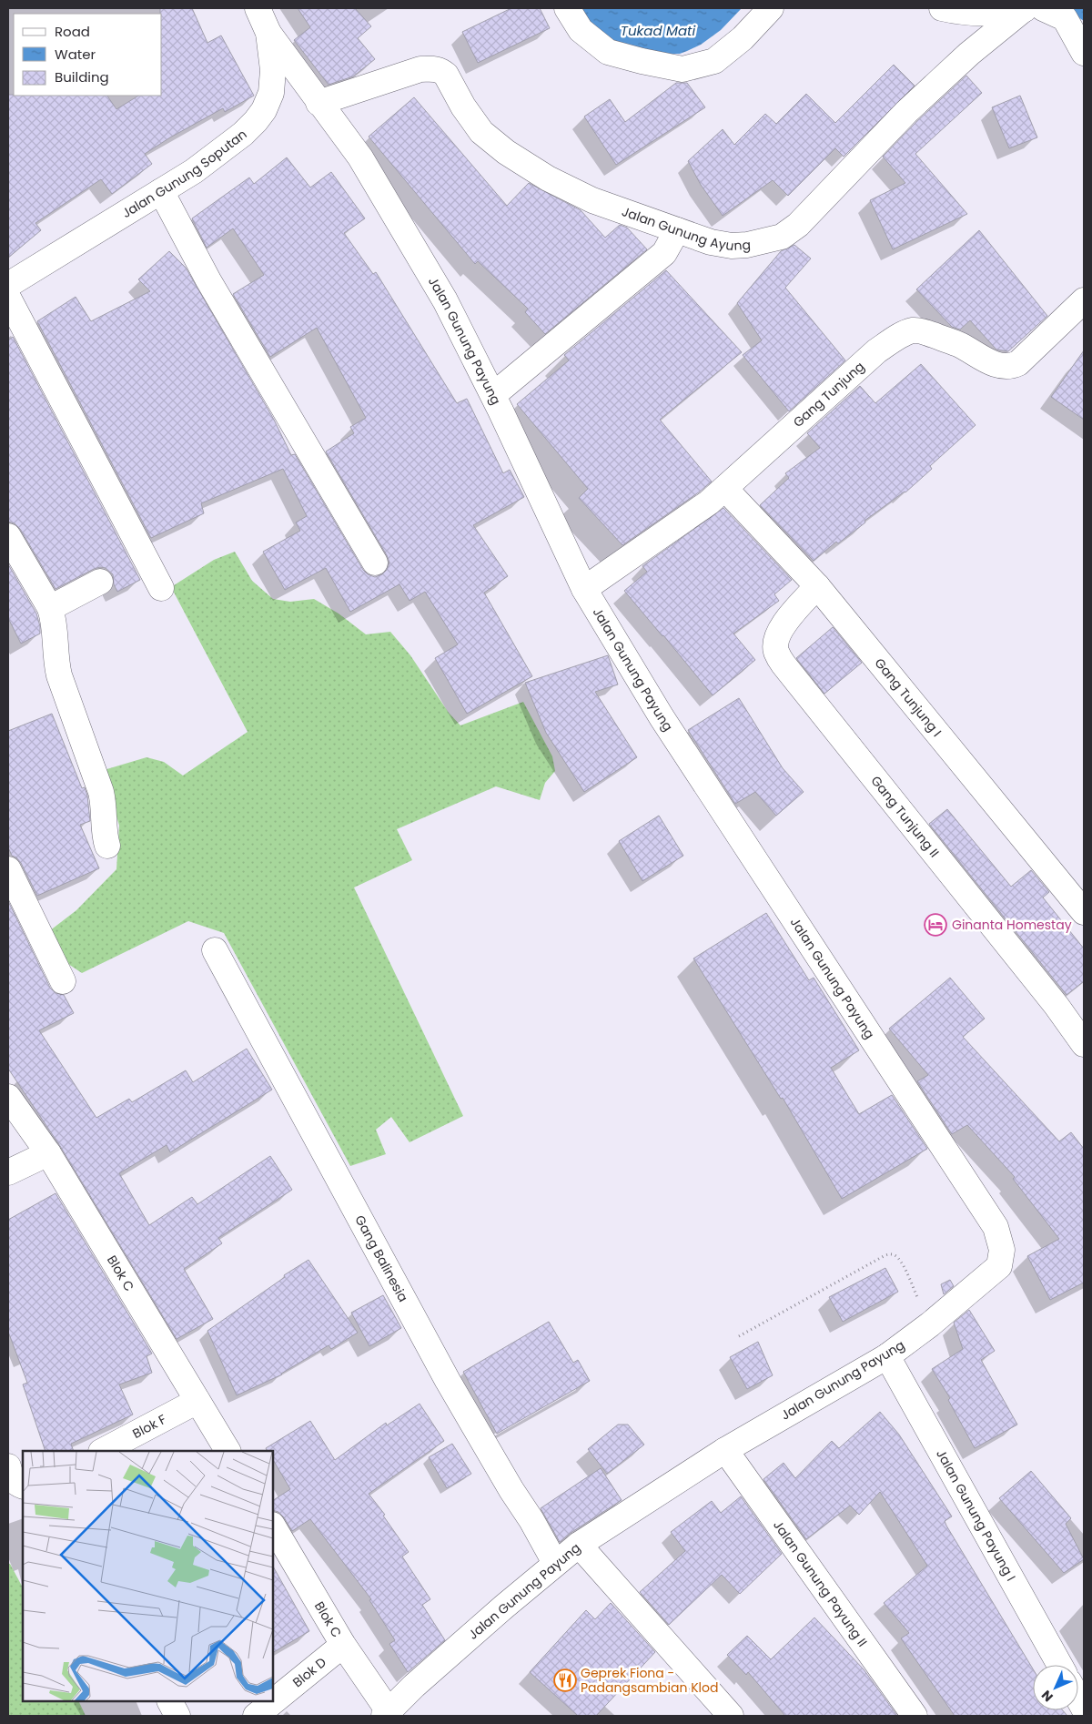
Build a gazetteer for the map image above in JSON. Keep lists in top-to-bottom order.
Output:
{
  "streets": {
    "street": [
      "Jalan Gunung Soputan",
      "Jalan Gunung Ayung",
      "Jalan Gunung Payung",
      "Gang Tunjung",
      "Gang Tunjung I",
      "Gang Tunjung II",
      "Gang Balinesia",
      "Blok C",
      "Blok F",
      "Jalan Gunung Payung I",
      "Jalan Gunung Payung II",
      "Blok D"
    ]
  },
  "crossings": [
    ["Jalan Gunung Soputan", "Jalan Gunung Payung"],
    ["Jalan Gunung Ayung", "Jalan Gunung Payung"],
    ["Jalan Gunung Payung", "Gang Tunjung"],
    ["Jalan Gunung Payung", "Gang Balinesia"],
    ["Jalan Gunung Payung", "Blok C"],
    ["Jalan Gunung Payung", "Jalan Gunung Payung I"],
    ["Jalan Gunung Payung", "Jalan Gunung Payung II"],
    ["Gang Tunjung", "Gang Tunjung I"],
    ["Gang Tunjung I", "Gang Tunjung II"],
    ["Blok C", "Blok F"],
    ["Blok C", "Blok D"]
  ],
  "water": ["Tukad Mati"],
  "places": {
    "hotel": ["Ginanta Homestay"],
    "restaurant": ["Geprek Fiona - Padangsambian Klod"]
  },
  "legend": ["Road", "Water", "Building"],
  "north": "bottom left"
}
